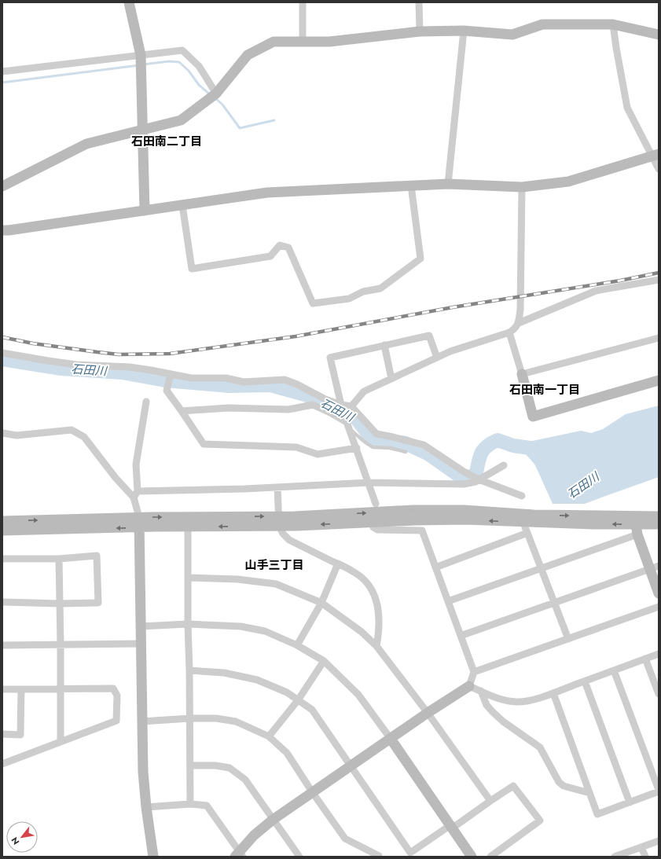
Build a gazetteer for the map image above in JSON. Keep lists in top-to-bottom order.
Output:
{
  "districts": ["石田南二丁目", "石田南一丁目", "山手三丁目"],
  "water": ["石田川"],
  "north": "bottom left"
}
